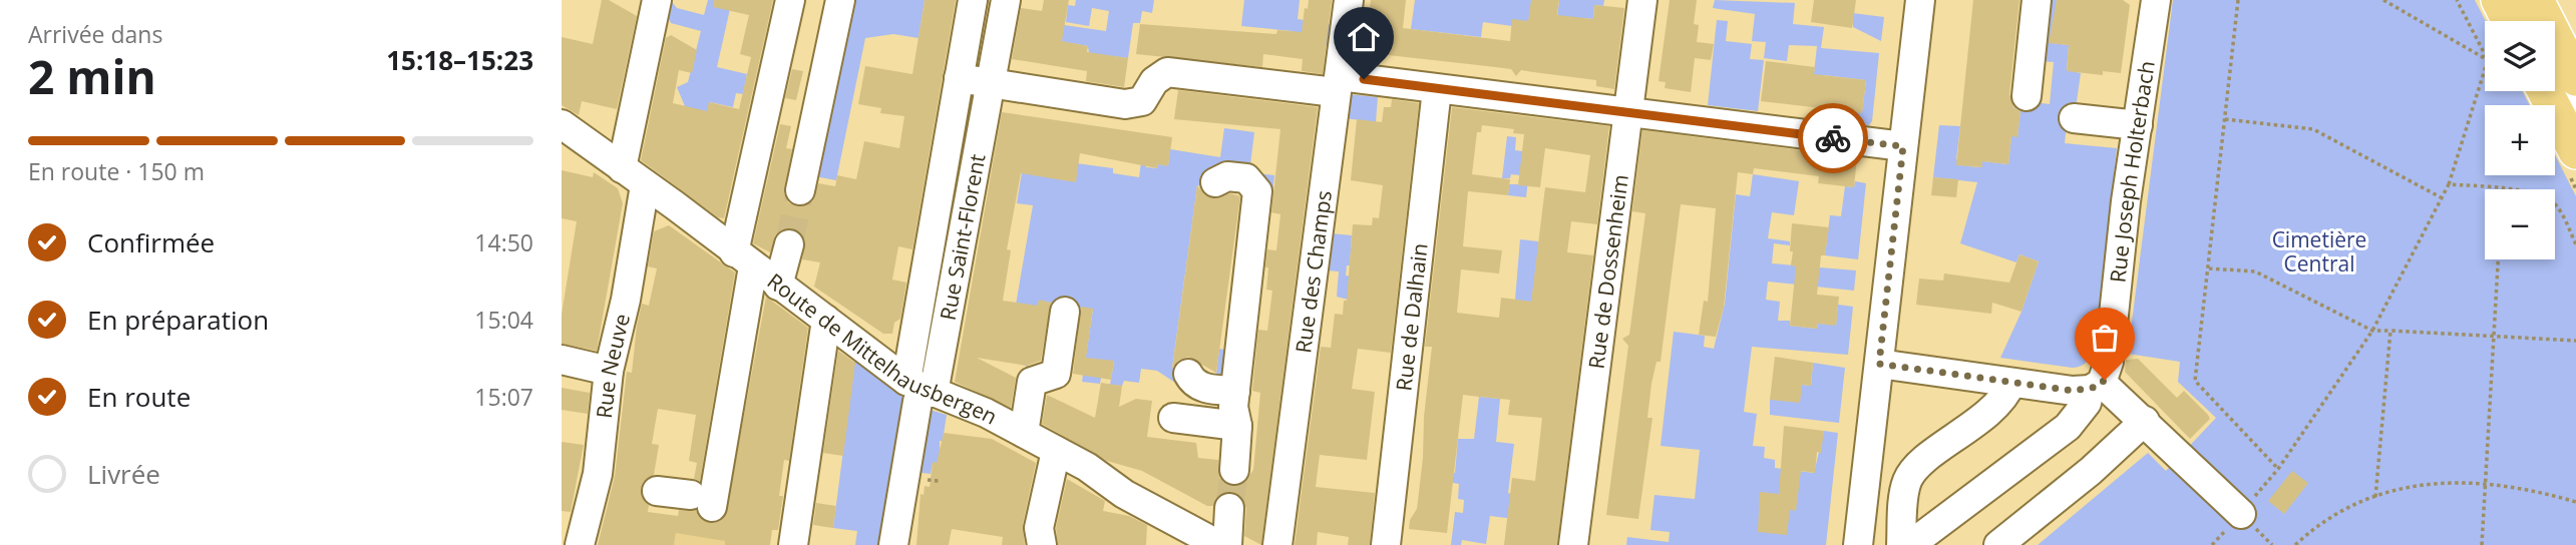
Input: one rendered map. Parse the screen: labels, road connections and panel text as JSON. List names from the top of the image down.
{
  "streets": {
    "street": [
      "Rue Joseph Holterbach",
      "Rue Saint-Florent",
      "Rue des Champs",
      "Rue de Dossenheim",
      "Rue de Dalhain",
      "Route de Mittelhausbergen",
      "Rue Neuve"
    ]
  },
  "crossings": [
    ["Rue Saint-Florent", "Route de Mittelhausbergen"],
    ["Route de Mittelhausbergen", "Rue Neuve"]
  ],
  "parks": ["Cimetière Central"],
  "page": {
    "heading": ["2 min", "Arrivée dans", "15:18–15:23"],
    "map_buttons": ["+", "−"],
    "bar": "En route · 150 m",
    "list": [
      ["Confirmée", "14:50"],
      ["En préparation", "15:04"],
      ["En route", "15:07"],
      "Livrée"
    ]
  }
}
